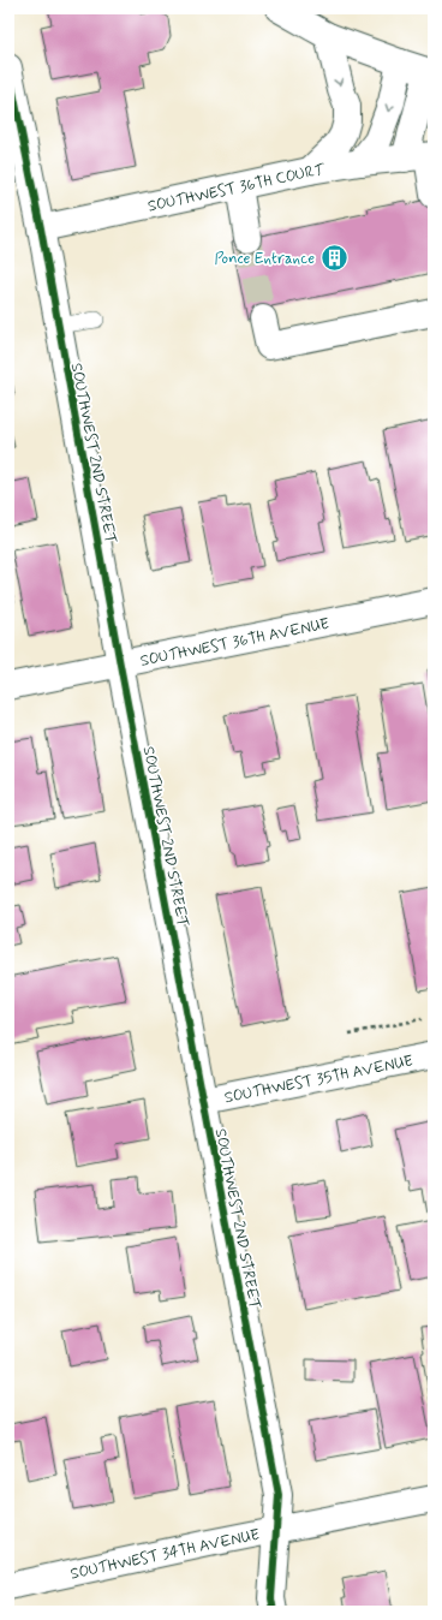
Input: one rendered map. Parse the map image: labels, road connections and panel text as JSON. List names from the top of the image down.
{
  "streets": {
    "street": [
      "SOUTHWEST 36TH COURT",
      "SOUTHWEST 2ND STREET",
      "SOUTHWEST 36TH AVENUE",
      "SOUTHWEST 35TH AVENUE",
      "SOUTHWEST 34TH AVENUE"
    ]
  },
  "crossings": [
    ["SOUTHWEST 36TH COURT", "SOUTHWEST 2ND STREET"],
    ["SOUTHWEST 2ND STREET", "SOUTHWEST 36TH AVENUE"],
    ["SOUTHWEST 2ND STREET", "SOUTHWEST 35TH AVENUE"],
    ["SOUTHWEST 2ND STREET", "SOUTHWEST 34TH AVENUE"]
  ],
  "places": {
    "building": ["Ponce Entrance"]
  }
}
